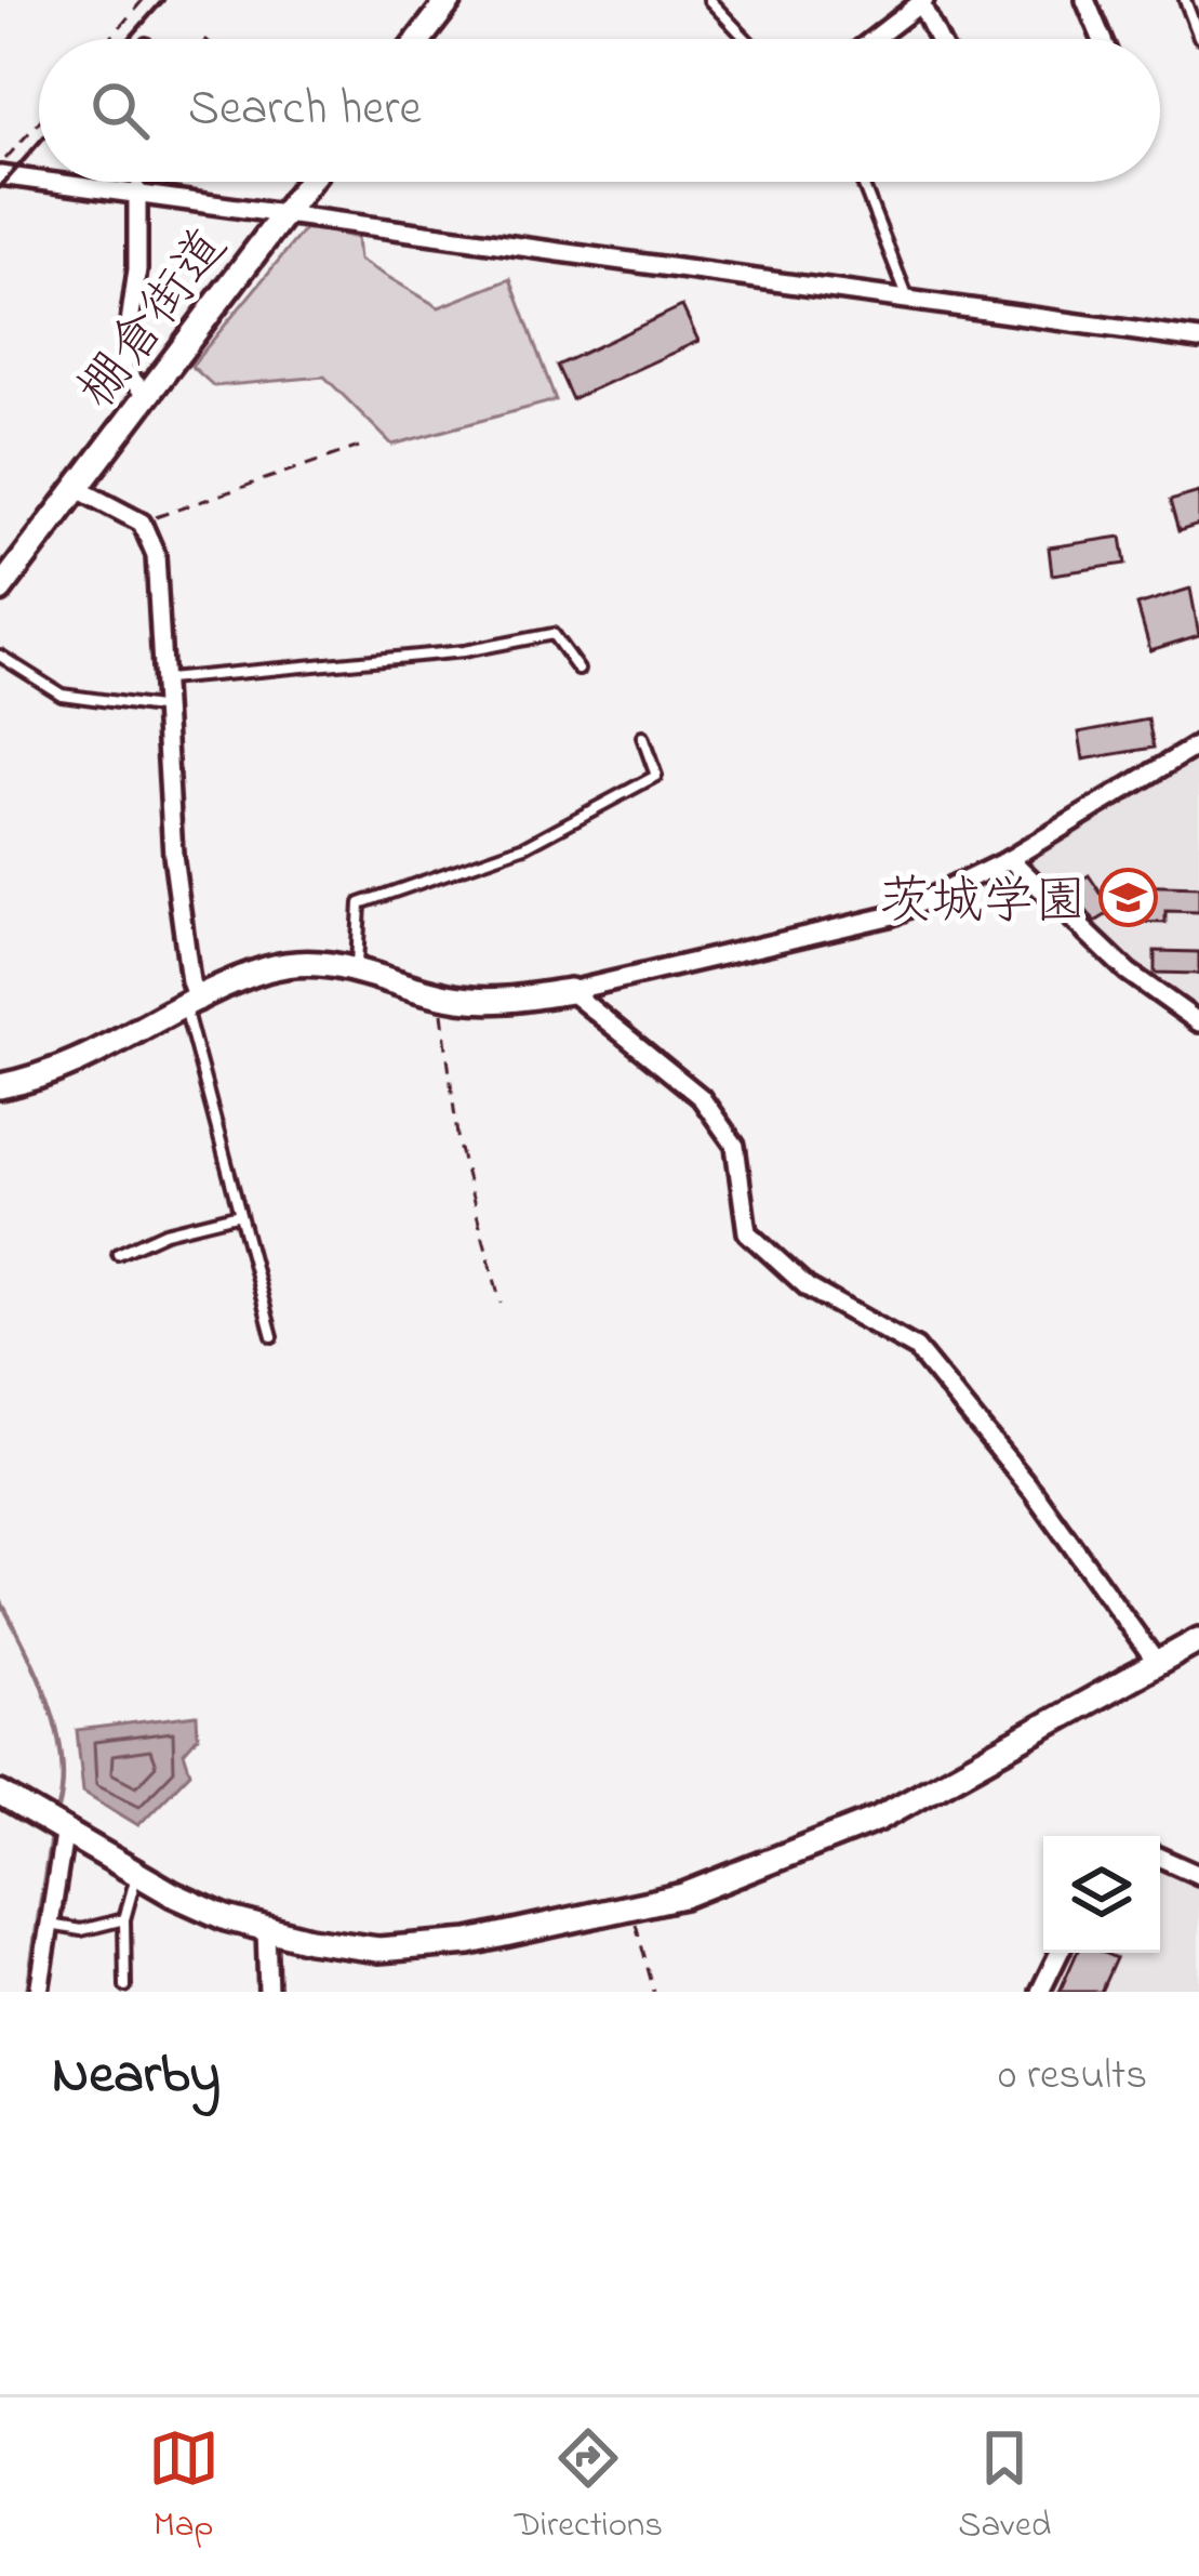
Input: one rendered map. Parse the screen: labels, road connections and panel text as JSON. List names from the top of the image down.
{
  "streets": {
    "street": ["棚倉街道"]
  },
  "places": {
    "school or university": ["茨城学園"]
  },
  "page": {
    "search": "Search here",
    "heading": ["Nearby", "0 results"],
    "nav": ["Map", "Directions", "Saved"]
  }
}
